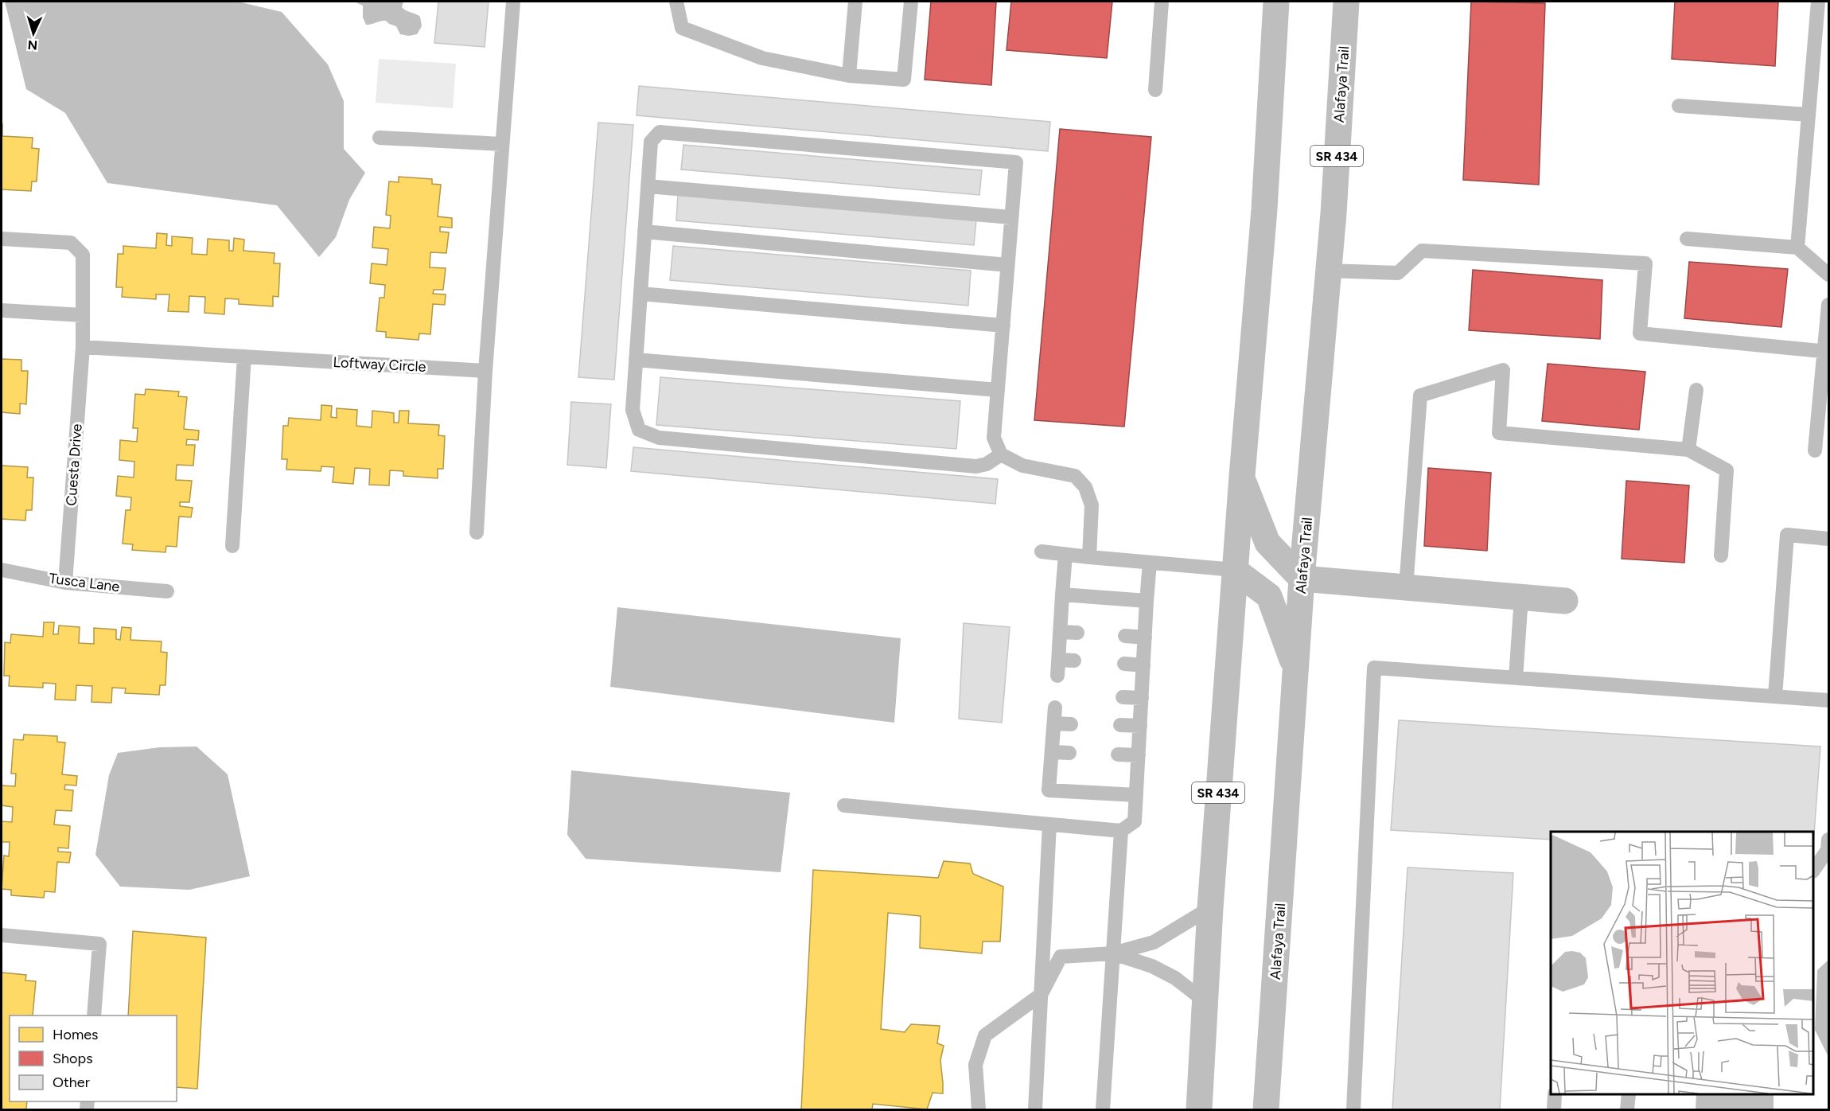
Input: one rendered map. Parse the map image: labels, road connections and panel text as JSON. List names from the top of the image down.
{
  "streets": {
    "main road": ["Alafaya Trail", "SR 434"],
    "lane": ["Loftway Circle", "Cuesta Drive", "Tusca Lane"]
  },
  "crossings": [
    ["Loftway Circle", "Cuesta Drive"],
    ["Cuesta Drive", "Tusca Lane"]
  ],
  "legend": ["Homes", "Shops", "Other"],
  "north": "bottom"
}
